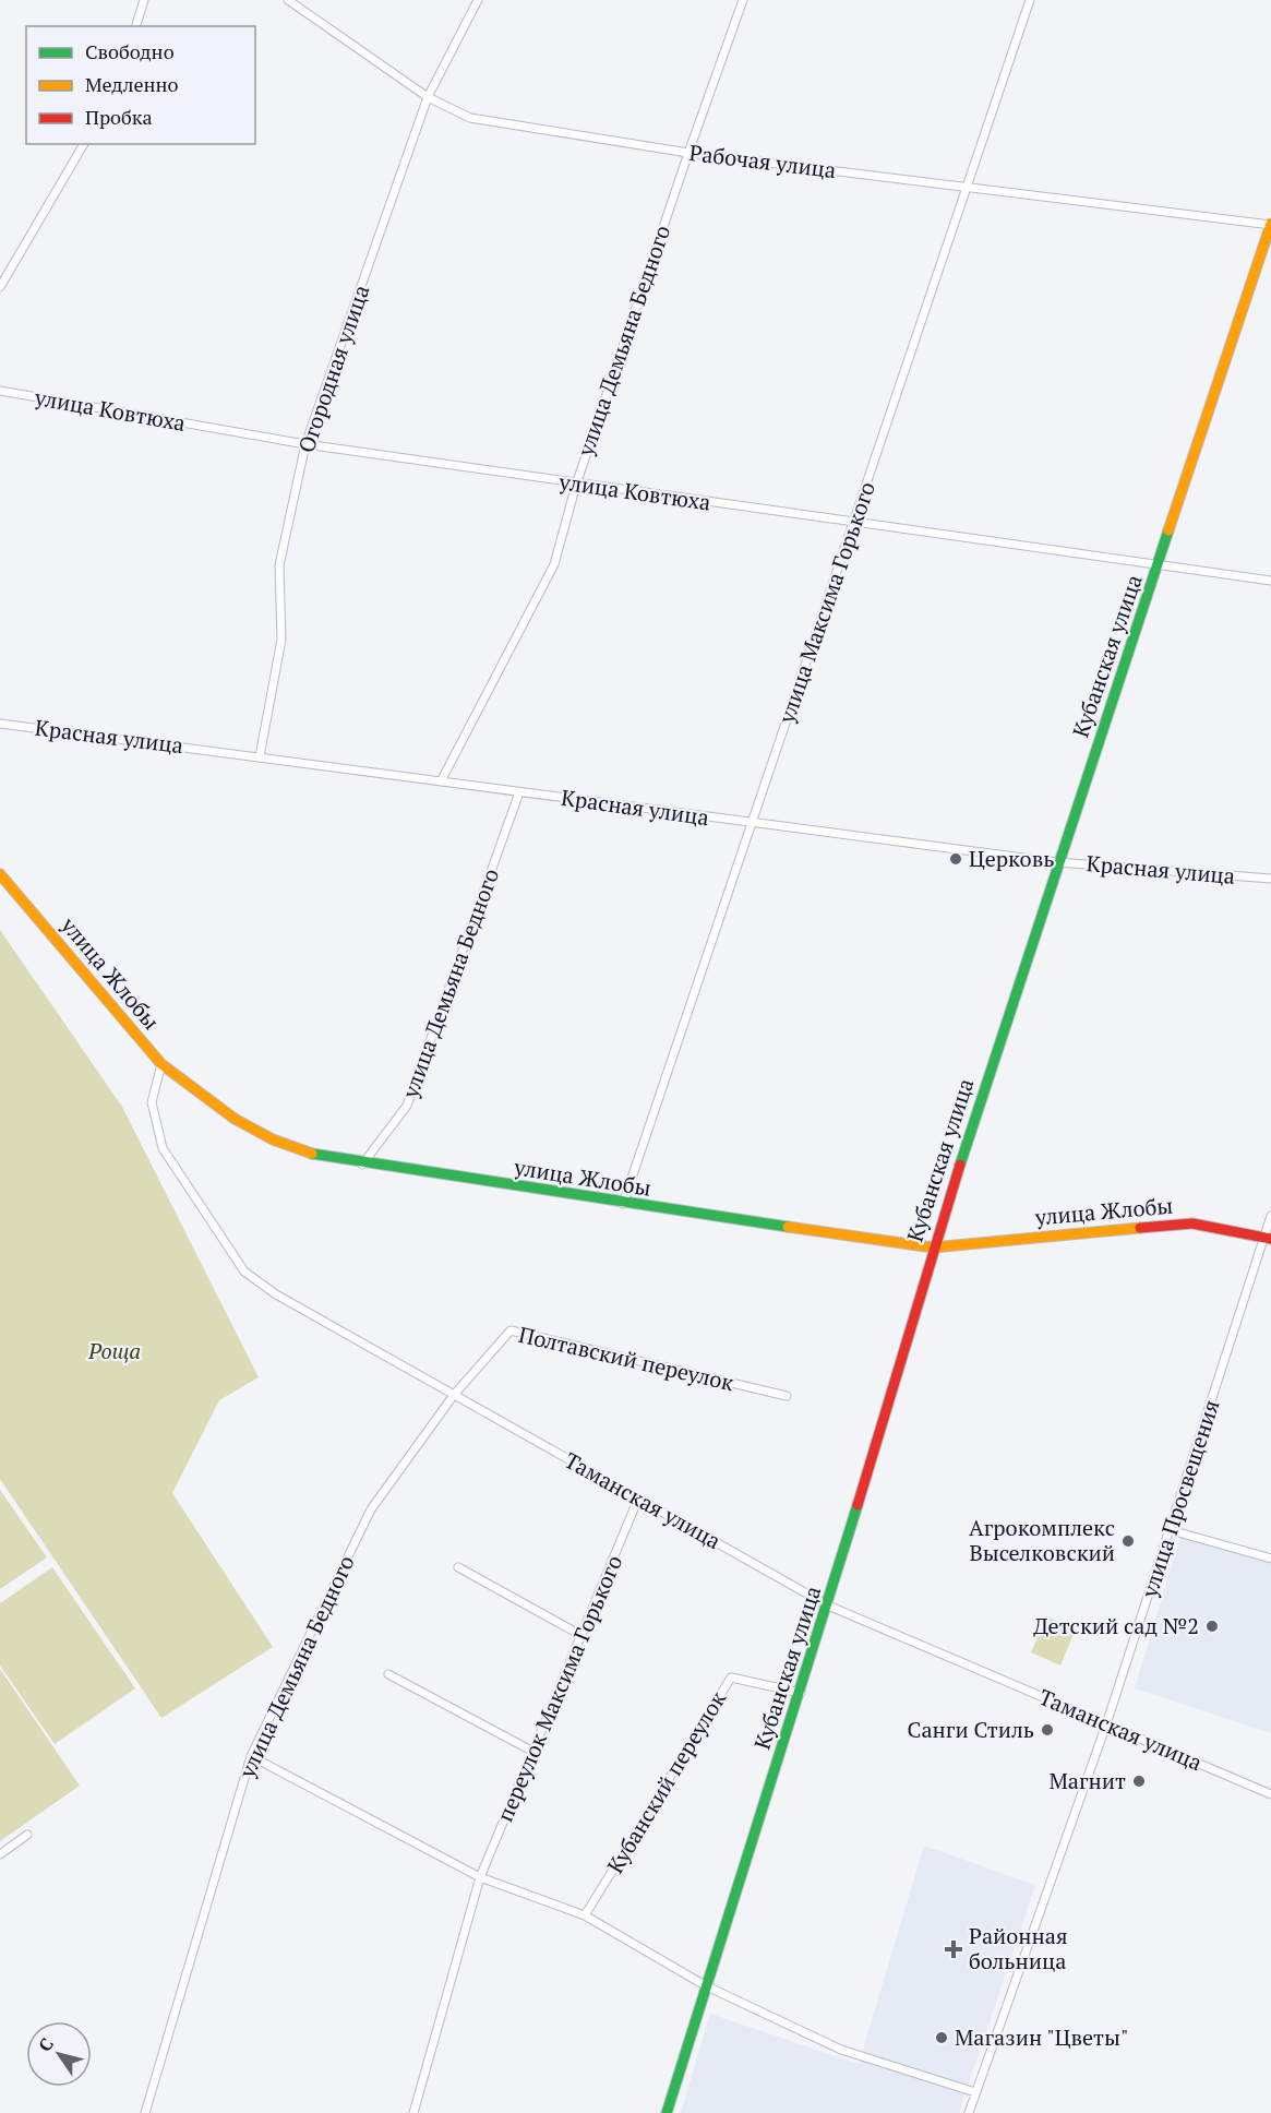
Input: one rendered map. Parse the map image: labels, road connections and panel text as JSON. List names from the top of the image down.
{
  "streets": {
    "street": [
      "Рабочая улица",
      "улица Демьяна Бедного",
      "Огородная улица",
      "улица Ковтюха",
      "улица Максима Горького",
      "Кубанская улица",
      "Красная улица",
      "улица Жлобы",
      "Полтавский переулок",
      "улица Просвещения",
      "Таманская улица",
      "переулок Максима Горького",
      "Кубанский переулок"
    ]
  },
  "crossings": [
    ["Рабочая улица", "улица Демьяна Бедного"],
    ["Рабочая улица", "Огородная улица"],
    ["Рабочая улица", "улица Максима Горького"],
    ["Рабочая улица", "Кубанская улица"],
    ["улица Демьяна Бедного", "улица Ковтюха"],
    ["улица Демьяна Бедного", "Красная улица"],
    ["улица Демьяна Бедного", "улица Жлобы"],
    ["улица Демьяна Бедного", "Полтавский переулок"],
    ["улица Демьяна Бедного", "Таманская улица"],
    ["Огородная улица", "улица Ковтюха"],
    ["Огородная улица", "Красная улица"],
    ["улица Ковтюха", "улица Максима Горького"],
    ["улица Ковтюха", "Кубанская улица"],
    ["улица Максима Горького", "Красная улица"],
    ["улица Максима Горького", "улица Жлобы"],
    ["Кубанская улица", "Красная улица"],
    ["Кубанская улица", "улица Жлобы"],
    ["Кубанская улица", "Таманская улица"],
    ["Кубанская улица", "Кубанский переулок"],
    ["улица Жлобы", "улица Просвещения"],
    ["улица Жлобы", "Таманская улица"],
    ["Полтавский переулок", "Таманская улица"],
    ["улица Просвещения", "Таманская улица"],
    ["Таманская улица", "переулок Максима Горького"]
  ],
  "parks": ["Роща"],
  "places": {
    "other": [
      "Церковь",
      "Агрокомплекс Выселковский",
      "Детский сад №2",
      "Санги Стиль",
      "Магнит",
      "Магазин \"Цветы\""
    ],
    "health": ["Районная больница"]
  },
  "legend": ["Свободно", "Медленно", "Пробка"],
  "north": "top left"
}
